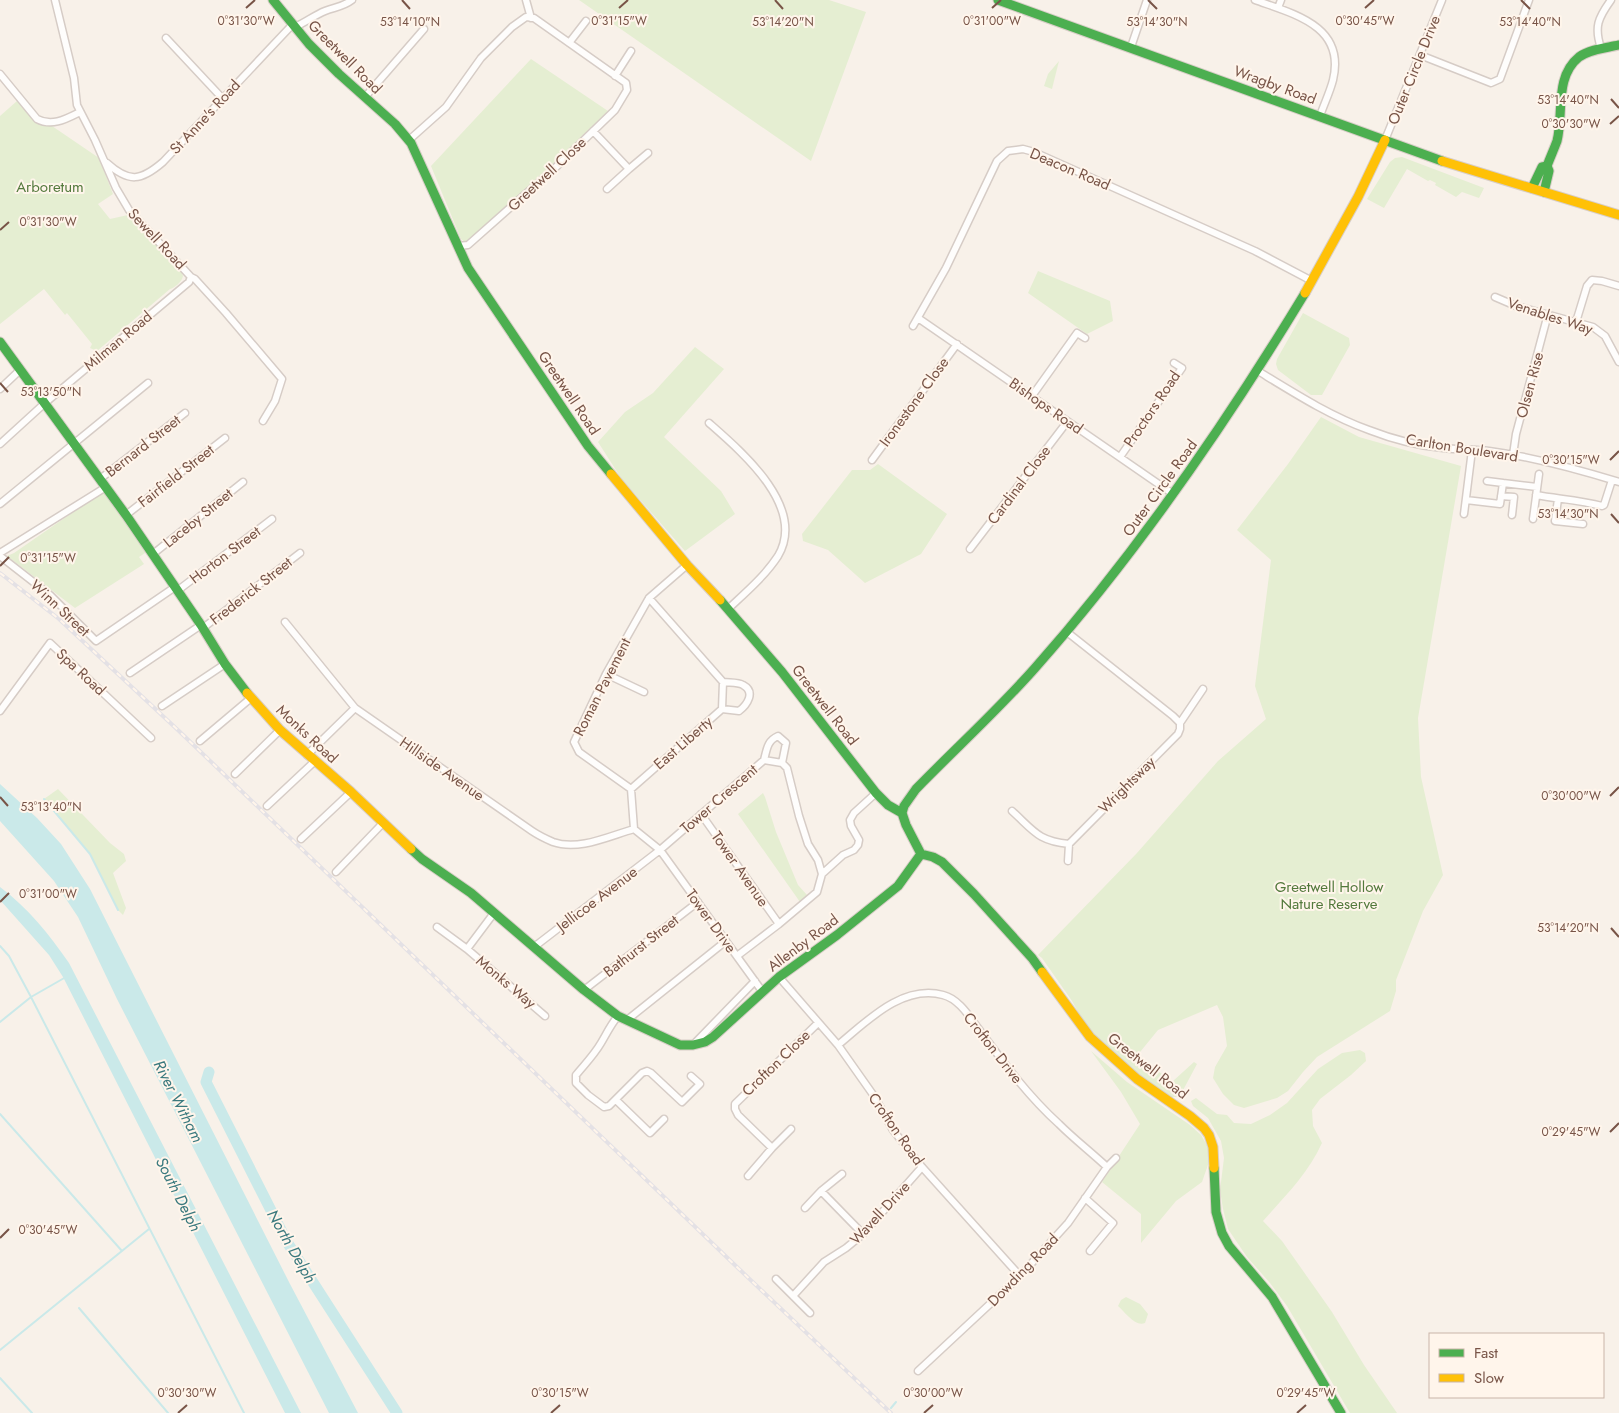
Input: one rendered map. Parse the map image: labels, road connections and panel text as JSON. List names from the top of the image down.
{
  "streets": {
    "main road": [
      "Greetwell Road",
      "Wragby Road",
      "Outer Circle Road",
      "Monks Road",
      "Allenby Road"
    ],
    "street": [
      "Outer Circle Drive",
      "St Anne's Road",
      "Deacon Road",
      "Greetwell Close",
      "Sewell Road",
      "Venables Way",
      "Milman Road",
      "Olsen Rise",
      "Ironestone Close",
      "Bishops Road",
      "Proctors Road",
      "Bernard Street",
      "Carlton Boulevard",
      "Fairfield Street",
      "Cardinal Close",
      "Laceby Street",
      "Horton Street",
      "Frederick Street",
      "Winn Street",
      "Spa Road",
      "Roman Pavement",
      "East Liberty",
      "Hillside Avenue",
      "Wrightsway",
      "Tower Crescent",
      "Tower Avenue",
      "Jellicoe Avenue",
      "Tower Drive",
      "Bathurst Street",
      "Monks Way",
      "Crofton Drive",
      "Crofton Close",
      "Crofton Road",
      "Wavell Drive",
      "Dowding Road"
    ]
  },
  "crossings": [
    ["Greetwell Road", "St Anne's Road"],
    ["Greetwell Road", "Greetwell Close"],
    ["Greetwell Road", "Outer Circle Road"],
    ["Greetwell Road", "Roman Pavement"],
    ["Greetwell Road", "Allenby Road"],
    ["Outer Circle Drive", "Wragby Road"],
    ["Outer Circle Drive", "Outer Circle Road"],
    ["Wragby Road", "Outer Circle Road"],
    ["St Anne's Road", "Sewell Road"],
    ["Deacon Road", "Bishops Road"],
    ["Deacon Road", "Outer Circle Road"],
    ["Sewell Road", "Milman Road"],
    ["Venables Way", "Olsen Rise"],
    ["Milman Road", "Monks Road"],
    ["Olsen Rise", "Carlton Boulevard"],
    ["Ironestone Close", "Bishops Road"],
    ["Bishops Road", "Proctors Road"],
    ["Bishops Road", "Cardinal Close"],
    ["Bishops Road", "Outer Circle Road"],
    ["Bernard Street", "Winn Street"],
    ["Bernard Street", "Monks Road"],
    ["Carlton Boulevard", "Outer Circle Road"],
    ["Fairfield Street", "Monks Road"],
    ["Laceby Street", "Monks Road"],
    ["Horton Street", "Winn Street"],
    ["Horton Street", "Monks Road"],
    ["Frederick Street", "Monks Road"],
    ["Roman Pavement", "East Liberty"],
    ["Monks Road", "Jellicoe Avenue"],
    ["Monks Road", "Allenby Road"],
    ["Monks Road", "Bathurst Street"],
    ["Monks Road", "Monks Way"],
    ["Tower Crescent", "Tower Avenue"],
    ["Tower Crescent", "Jellicoe Avenue"],
    ["Tower Crescent", "Tower Drive"],
    ["Jellicoe Avenue", "Tower Drive"],
    ["Tower Drive", "Allenby Road"],
    ["Tower Drive", "Bathurst Street"],
    ["Allenby Road", "Crofton Road"],
    ["Crofton Drive", "Crofton Road"],
    ["Crofton Drive", "Dowding Road"],
    ["Crofton Close", "Crofton Road"],
    ["Crofton Road", "Wavell Drive"],
    ["Crofton Road", "Dowding Road"]
  ],
  "water": ["River Witham", "South Delph", "North Delph"],
  "parks": ["Arboretum", "Greetwell Hollow Nature Reserve"],
  "legend": ["Fast", "Slow"],
  "coordinates": [
    "0°31'30\"W",
    "0°30'45\"W",
    "0°31'15\"W",
    "0°31'00\"W",
    "53°14'20\"N",
    "53°14'30\"N",
    "53°14'40\"N",
    "53°14'10\"N",
    "0°30'30\"W",
    "53°13'50\"N",
    "0°30'15\"W",
    "0°30'00\"W",
    "53°13'40\"N",
    "0°29'45\"W"
  ]
}
